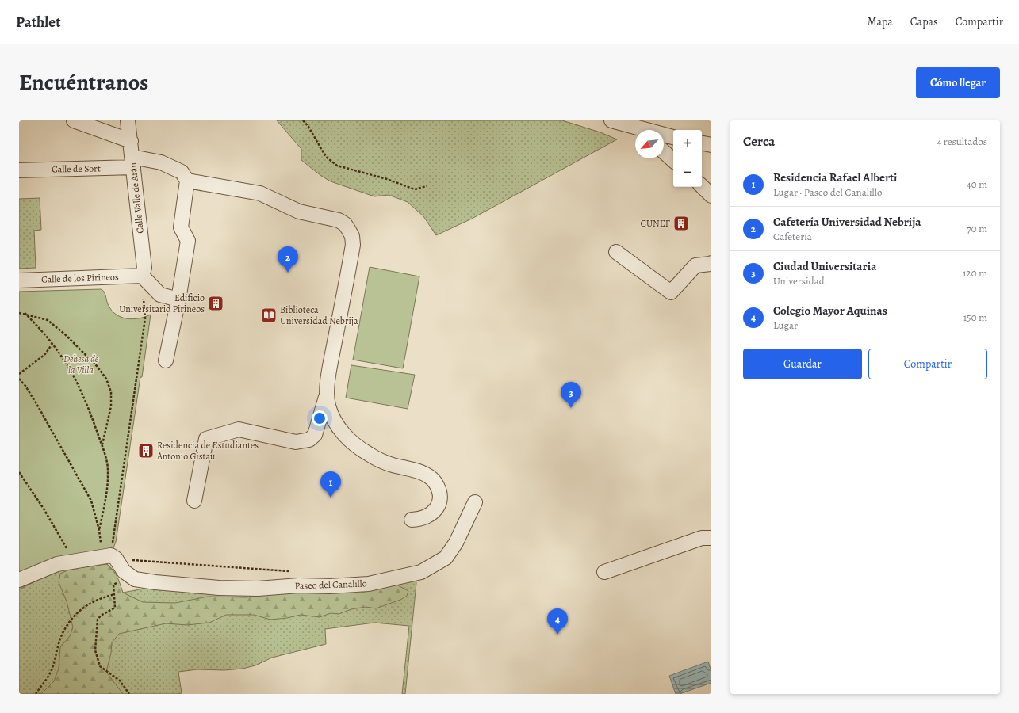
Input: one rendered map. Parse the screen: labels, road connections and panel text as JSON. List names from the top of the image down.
{
  "streets": {
    "street": [
      "Calle de Sort",
      "Calle Valle de Arán",
      "Calle de los Pirineos",
      "Paseo del Canalillo"
    ]
  },
  "crossings": [
    ["Calle de Sort", "Calle Valle de Arán"],
    ["Calle Valle de Arán", "Calle de los Pirineos"]
  ],
  "parks": ["Dehesa de la Villa"],
  "places": {
    "building": ["CUNEF", "Edificio Universitario Pirineos", "Residencia de Estudiantes Antonio Gistau"],
    "library": ["Biblioteca Universidad Nebrija"]
  },
  "north": "bottom left",
  "page": {
    "header": "Pathlet",
    "nav": ["Mapa", "Capas", "Compartir"],
    "title": "Encuéntranos",
    "buttons": [
      "Cómo llegar",
      ["Guardar", "Compartir"]
    ],
    "heading": ["Cerca", "4 resultados"],
    "map_buttons": ["+", "−"],
    "list": [
      {
        "mark": "1",
        "name": "Residencia Rafael Alberti",
        "note": "Lugar · Paseo del Canalillo",
        "value": "40 m"
      },
      {
        "mark": "2",
        "name": "Cafetería Universidad Nebrija",
        "note": "Cafetería",
        "value": "70 m"
      },
      {
        "mark": "3",
        "name": "Ciudad Universitaria",
        "note": "Universidad",
        "value": "120 m"
      },
      {
        "mark": "4",
        "name": "Colegio Mayor Aquinas",
        "note": "Lugar",
        "value": "150 m"
      }
    ],
    "pins": [
      "2",
      "3",
      "1",
      "4"
    ]
  }
}
